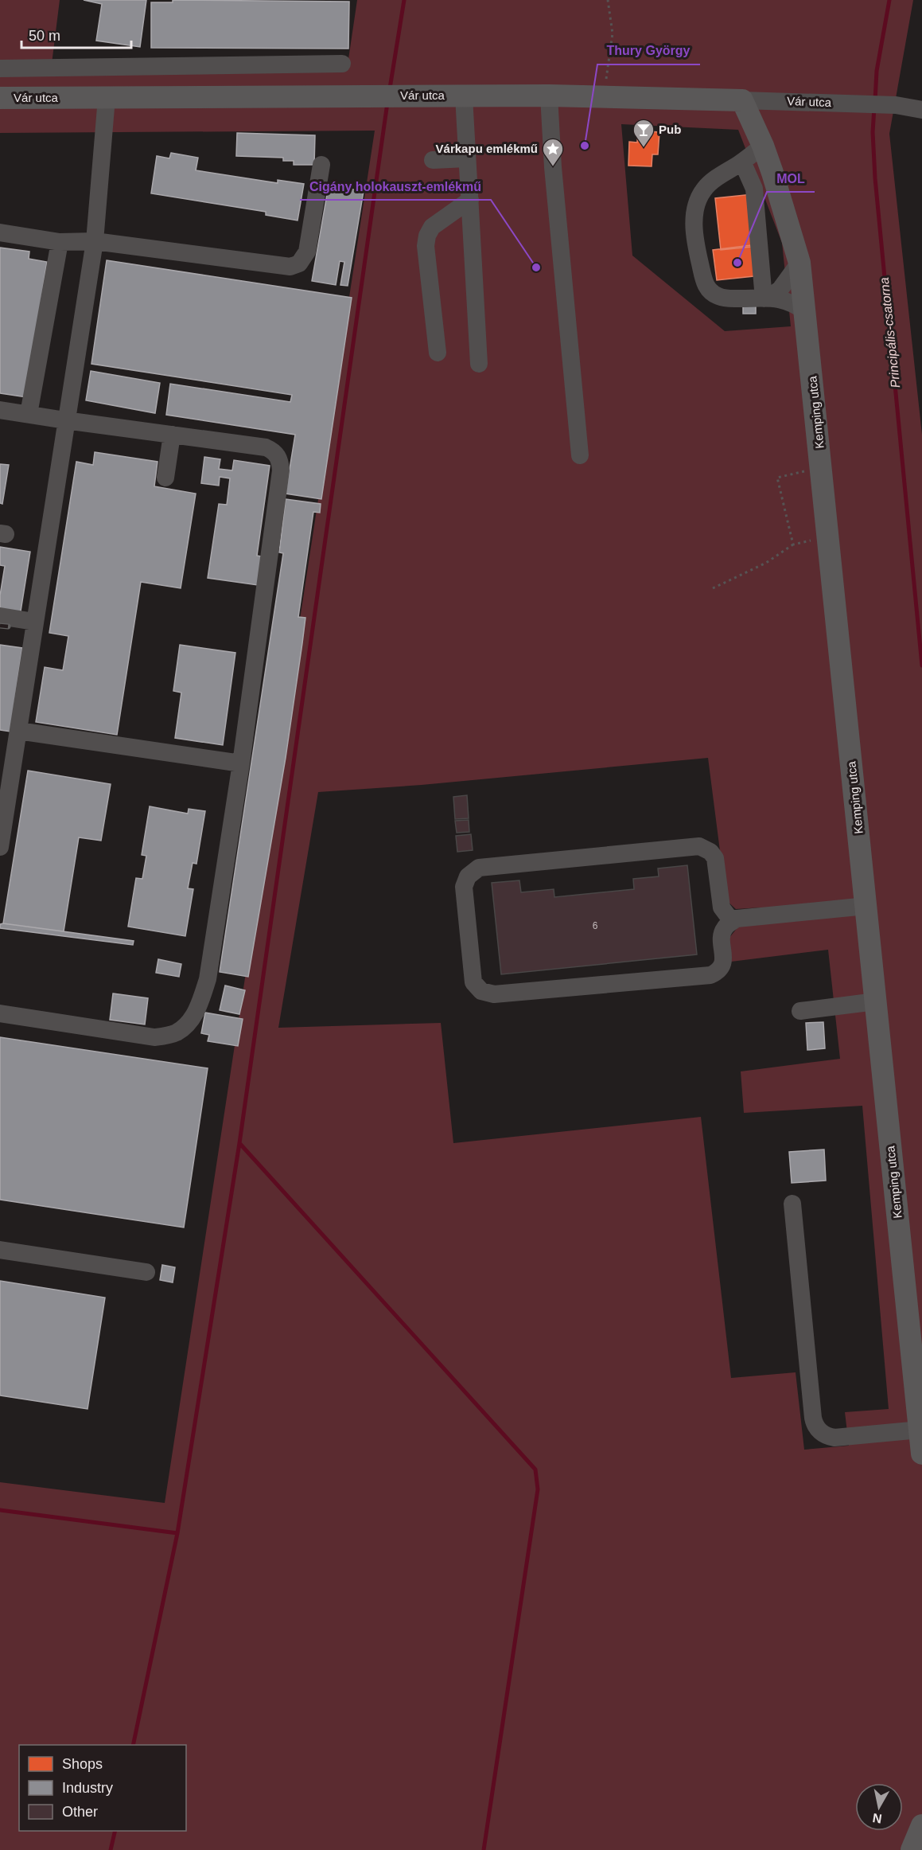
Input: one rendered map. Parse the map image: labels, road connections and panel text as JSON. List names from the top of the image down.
{
  "streets": {
    "main road": ["Vár utca", "Kemping utca"]
  },
  "crossings": [
    ["Vár utca", "Kemping utca"]
  ],
  "water": ["Principális-csatorna"],
  "places": {
    "other": ["Thury György", "MOL", "Cigány holokauszt-emlékmű"],
    "bar": ["Pub"],
    "place": ["Várkapu emlékmű"]
  },
  "house_numbers": ["6"],
  "legend": ["Shops", "Industry", "Other"],
  "scale_bar": "50 m",
  "north": "bottom"
}
